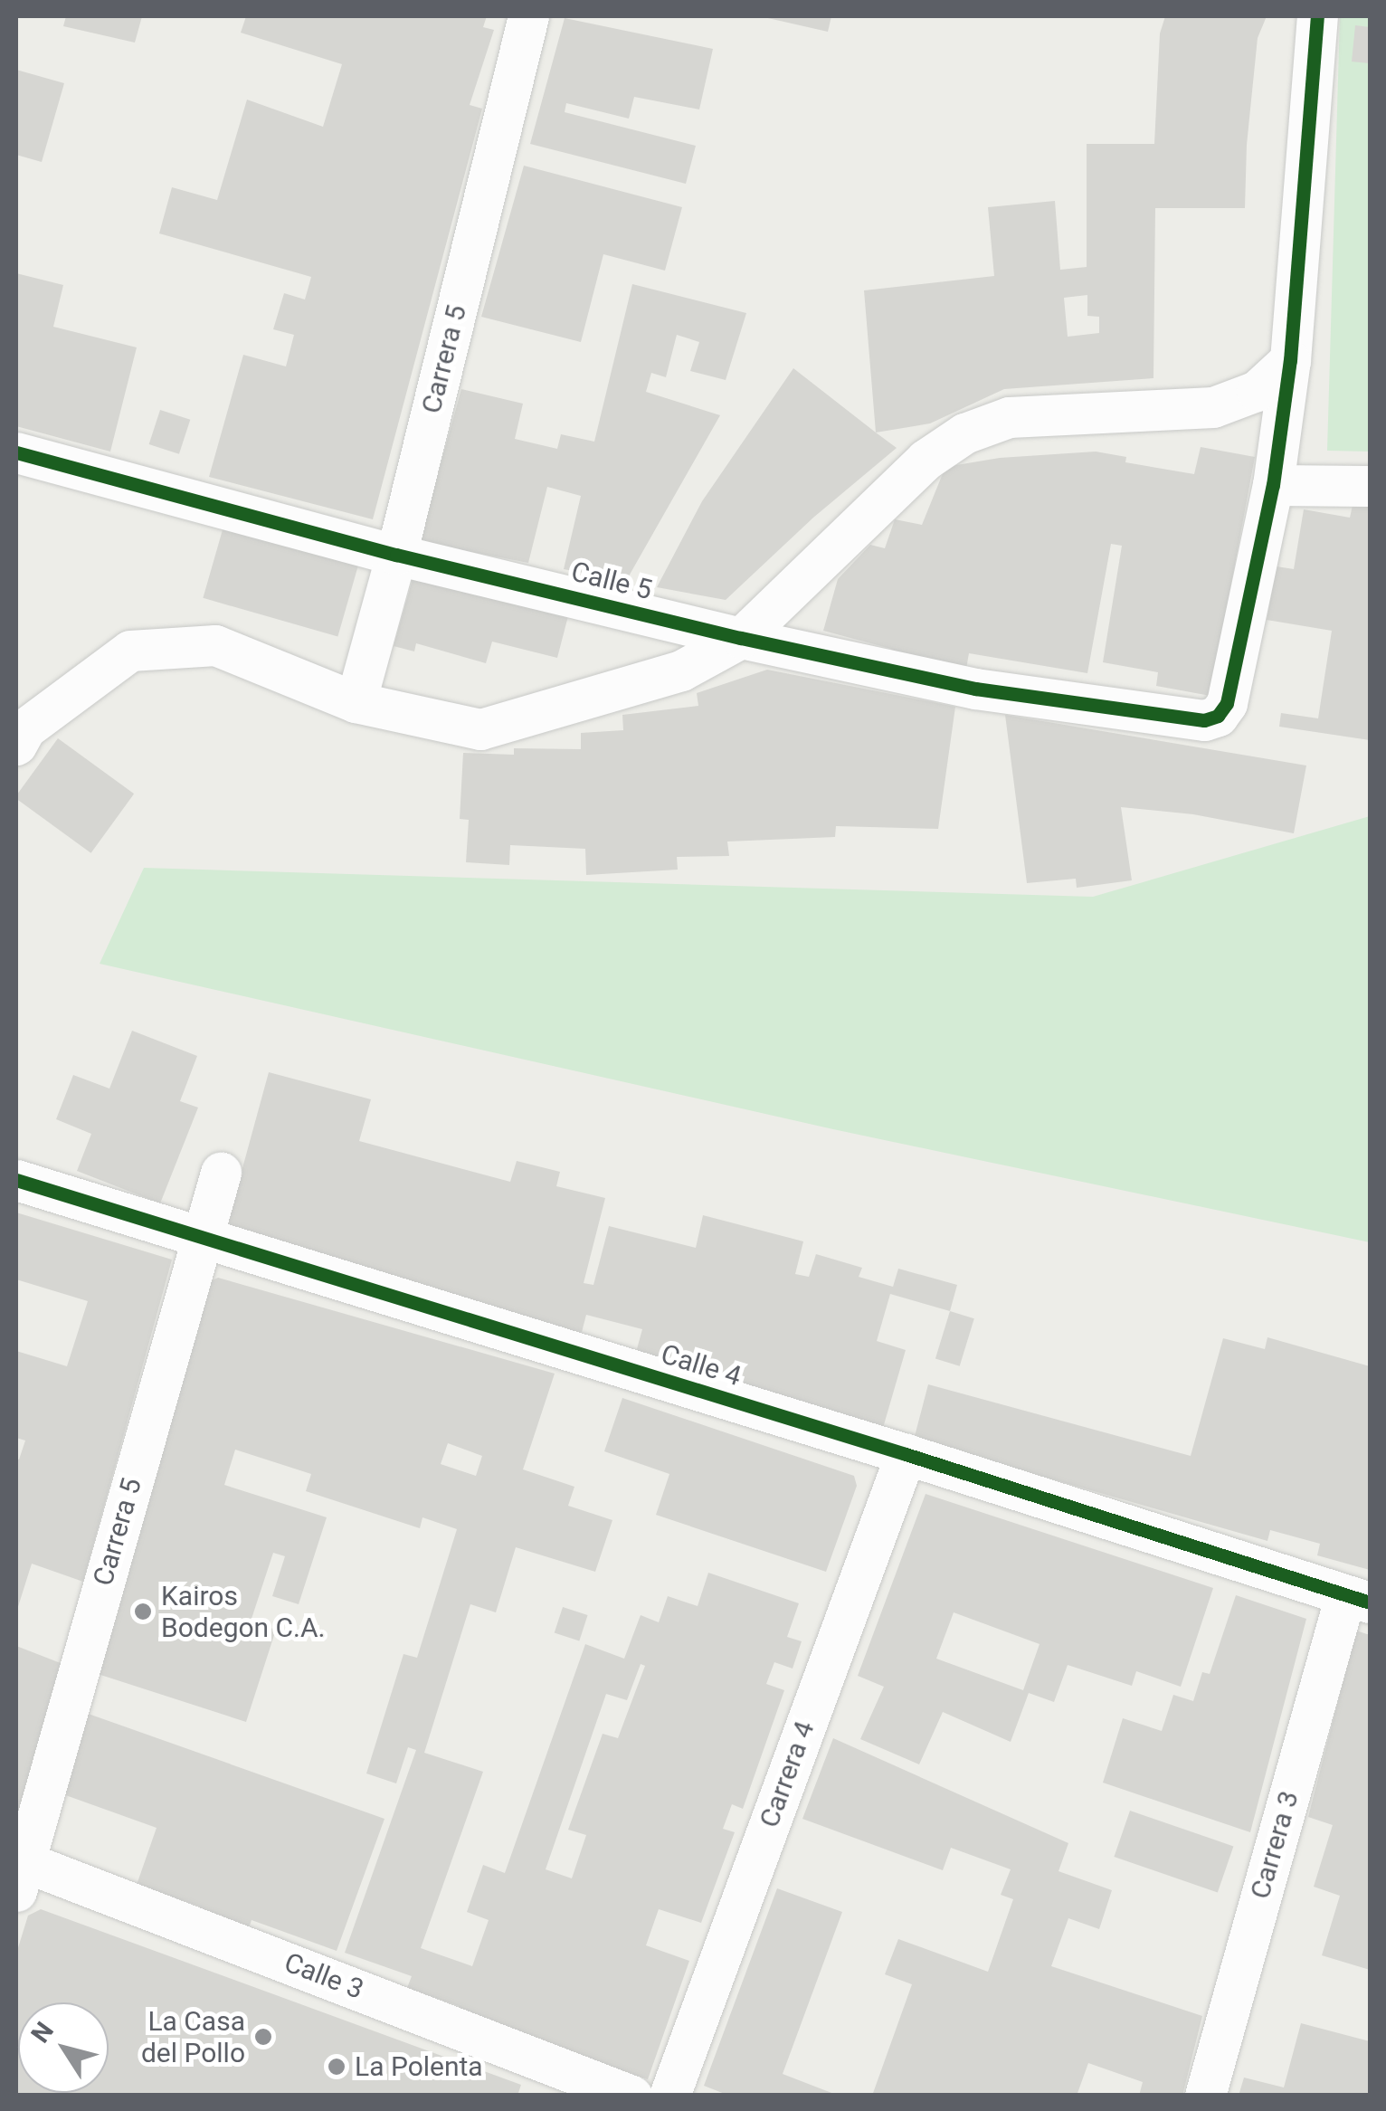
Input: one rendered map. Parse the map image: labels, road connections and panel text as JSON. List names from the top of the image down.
{
  "streets": {
    "street": [
      "Carrera 5",
      "Calle 5",
      "Calle 4",
      "Carrera 4",
      "Carrera 3",
      "Calle 3"
    ]
  },
  "crossings": [
    ["Carrera 5", "Calle 5"],
    ["Carrera 5", "Calle 4"],
    ["Carrera 5", "Calle 3"],
    ["Calle 4", "Carrera 4"],
    ["Calle 4", "Carrera 3"]
  ],
  "places": ["Kairos Bodegon C.A.", "La Casa del Pollo", "La Polenta"],
  "north": "top left"
}
